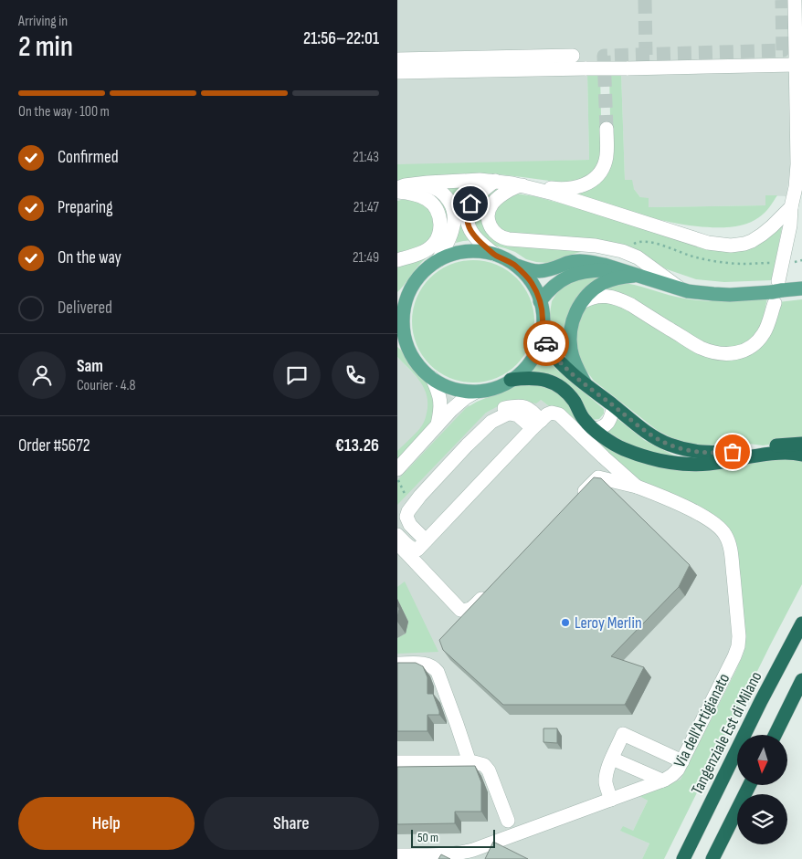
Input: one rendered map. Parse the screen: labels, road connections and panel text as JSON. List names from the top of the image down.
{
  "streets": {
    "highway": ["Tangenziale Est di Milano"],
    "street": ["Via dell'Artigianato"]
  },
  "places": ["Leroy Merlin"],
  "scale_bar": "50 m",
  "north": "bottom",
  "page": {
    "heading": ["2 min", "Arriving in", "21:56–22:01"],
    "panel": [
      "Sam",
      "Courier · 4.8",
      "Order #5672",
      "€13.26"
    ],
    "bar": "On the way · 100 m",
    "list": [
      ["Confirmed", "21:43"],
      ["Preparing", "21:47"],
      ["On the way", "21:49"],
      "Delivered"
    ],
    "buttons": ["Help", "Share"],
    "scale": "50 m"
  }
}
